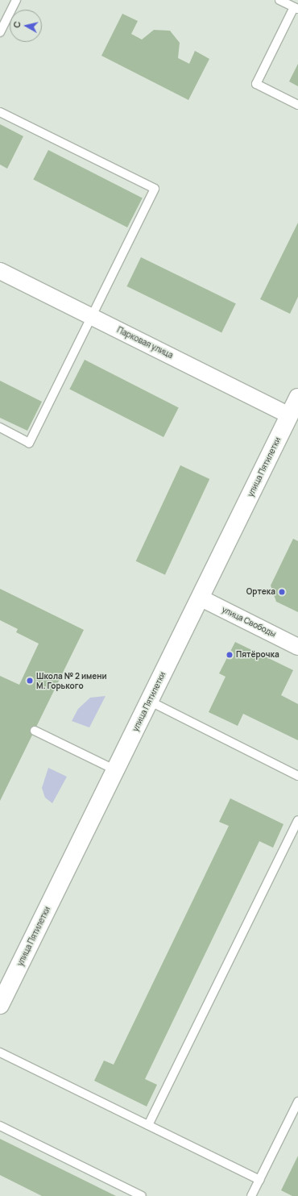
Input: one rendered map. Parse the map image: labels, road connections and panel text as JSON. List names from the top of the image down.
{
  "streets": {
    "main road": ["улица Пятилетки"],
    "street": ["Парковая улица", "улица Свободы"]
  },
  "crossings": [
    ["Парковая улица", "улица Пятилетки"],
    ["улица Пятилетки", "улица Свободы"]
  ],
  "places": ["Ортека", "Пятёрочка", "Школа № 2 имени М. Горького"],
  "north": "left"
}
